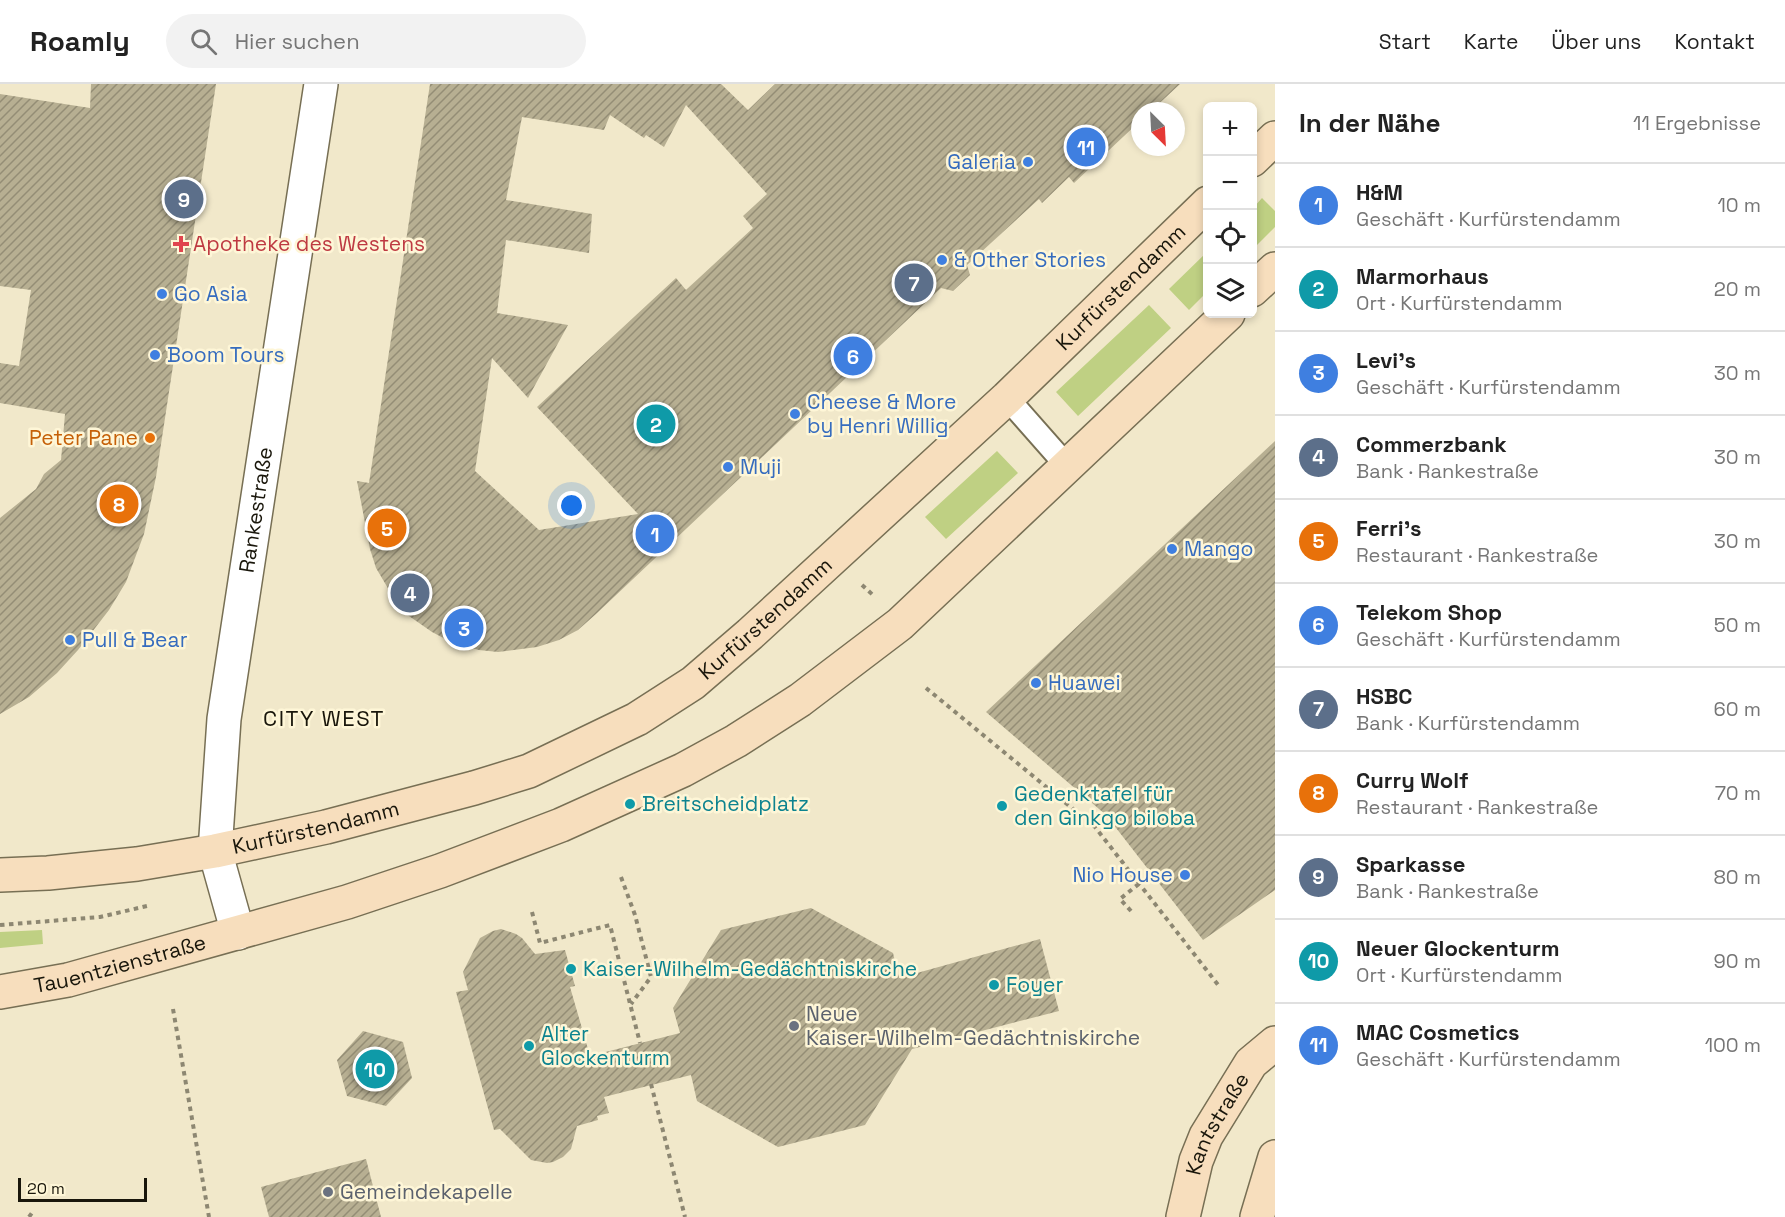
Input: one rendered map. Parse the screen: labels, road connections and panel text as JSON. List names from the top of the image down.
{
  "streets": {
    "main road": ["Kurfürstendamm", "Tauentzienstraße", "Kantstraße"],
    "street": ["Rankestraße"]
  },
  "crossings": [
    ["Kurfürstendamm", "Rankestraße"],
    ["Rankestraße", "Tauentzienstraße"]
  ],
  "districts": ["CITY WEST"],
  "places": {
    "other": [
      "Galeria",
      "& Other Stories",
      "Go Asia",
      "Boom Tours",
      "Cheese & More by Henri Willig",
      "Peter Pane",
      "Muji",
      "Mango",
      "Pull & Bear",
      "Huawei",
      "Breitscheidplatz",
      "Gedenktafel für den Ginkgo biloba",
      "Nio House",
      "Kaiser-Wilhelm-Gedächtniskirche",
      "Foyer",
      "Neue Kaiser-Wilhelm-Gedächtniskirche",
      "Alter Glockenturm",
      "Gemeindekapelle"
    ],
    "health": ["Apotheke des Westens"]
  },
  "scale_bar": "20 m",
  "north": "bottom right",
  "page": {
    "header": "Roamly",
    "search": "Hier suchen",
    "nav": [
      "Start",
      "Karte",
      "Über uns",
      "Kontakt"
    ],
    "heading": ["In der Nähe", "11 Ergebnisse"],
    "map_buttons": ["+", "−"],
    "pins": [
      "11",
      "9",
      "7",
      "6",
      "2",
      "8",
      "5",
      "1",
      "4",
      "3",
      "10"
    ],
    "list": [
      {
        "mark": "1",
        "name": "H&M",
        "note": "Geschäft · Kurfürstendamm",
        "value": "10 m"
      },
      {
        "mark": "2",
        "name": "Marmorhaus",
        "note": "Ort · Kurfürstendamm",
        "value": "20 m"
      },
      {
        "mark": "3",
        "name": "Levi's",
        "note": "Geschäft · Kurfürstendamm",
        "value": "30 m"
      },
      {
        "mark": "4",
        "name": "Commerzbank",
        "note": "Bank · Rankestraße",
        "value": "30 m"
      },
      {
        "mark": "5",
        "name": "Ferri's",
        "note": "Restaurant · Rankestraße",
        "value": "30 m"
      },
      {
        "mark": "6",
        "name": "Telekom Shop",
        "note": "Geschäft · Kurfürstendamm",
        "value": "50 m"
      },
      {
        "mark": "7",
        "name": "HSBC",
        "note": "Bank · Kurfürstendamm",
        "value": "60 m"
      },
      {
        "mark": "8",
        "name": "Curry Wolf",
        "note": "Restaurant · Rankestraße",
        "value": "70 m"
      },
      {
        "mark": "9",
        "name": "Sparkasse",
        "note": "Bank · Rankestraße",
        "value": "80 m"
      },
      {
        "mark": "10",
        "name": "Neuer Glockenturm",
        "note": "Ort · Kurfürstendamm",
        "value": "90 m"
      },
      {
        "mark": "11",
        "name": "MAC Cosmetics",
        "note": "Geschäft · Kurfürstendamm",
        "value": "100 m"
      }
    ],
    "scale": "20 m"
  }
}
